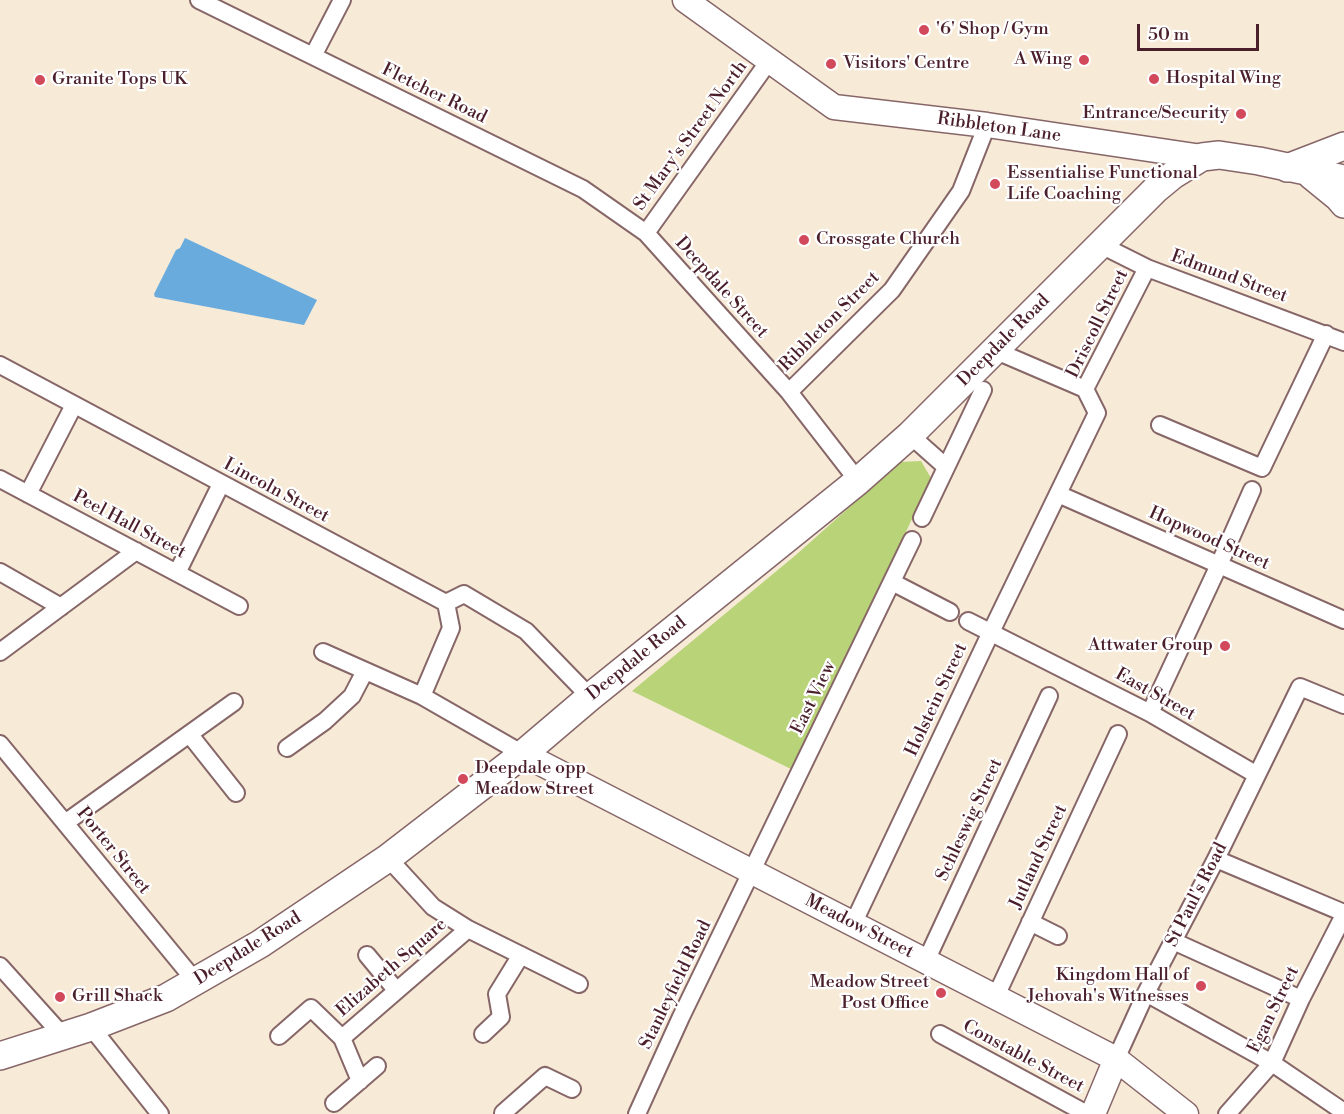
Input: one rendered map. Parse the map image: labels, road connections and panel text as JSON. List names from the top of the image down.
{
  "streets": {
    "main road": ["Ribbleton Lane", "Deepdale Road"],
    "street": [
      "Fletcher Road",
      "St Mary's Street North",
      "Edmund Street",
      "Deepdale Street",
      "Ribbleton Street",
      "Driscoll Street",
      "Lincoln Street",
      "Peel Hall Street",
      "Hopwood Street",
      "East Street",
      "East View",
      "Holstein Street",
      "Schleswig Street",
      "Porter Street",
      "Jutland Street",
      "St Paul's Road",
      "Meadow Street",
      "Elizabeth Square",
      "Stanleyfield Road",
      "Egan Street",
      "Constable Street"
    ]
  },
  "crossings": [
    ["Fletcher Road", "St Mary's Street North"],
    ["Fletcher Road", "Deepdale Street"],
    ["Ribbleton Lane", "St Mary's Street North"],
    ["Ribbleton Lane", "Ribbleton Street"],
    ["Ribbleton Lane", "Deepdale Road"],
    ["St Mary's Street North", "Deepdale Street"],
    ["Edmund Street", "Driscoll Street"],
    ["Edmund Street", "Deepdale Road"],
    ["Deepdale Street", "Ribbleton Street"],
    ["Deepdale Street", "Deepdale Road"],
    ["Driscoll Street", "Hopwood Street"],
    ["Driscoll Street", "Holstein Street"],
    ["Deepdale Road", "Porter Street"],
    ["Deepdale Road", "Meadow Street"],
    ["Hopwood Street", "Holstein Street"],
    ["East Street", "Holstein Street"],
    ["East Street", "St Paul's Road"],
    ["East View", "Meadow Street"],
    ["East View", "Stanleyfield Road"],
    ["Holstein Street", "Meadow Street"],
    ["Schleswig Street", "Meadow Street"],
    ["Jutland Street", "Meadow Street"],
    ["St Paul's Road", "Meadow Street"],
    ["Meadow Street", "Stanleyfield Road"]
  ],
  "places": [
    "'6' Shop / Gym",
    "A Wing",
    "Visitors' Centre",
    "Hospital Wing",
    "Granite Tops UK",
    "Entrance/Security",
    "Essentialise Functional Life Coaching",
    "Crossgate Church",
    "Attwater Group",
    "Deepdale opp Meadow Street",
    "Kingdom Hall of Jehovah's Witnesses",
    "Meadow Street Post Office",
    "Grill Shack"
  ],
  "scale_bar": "50 m"
}
